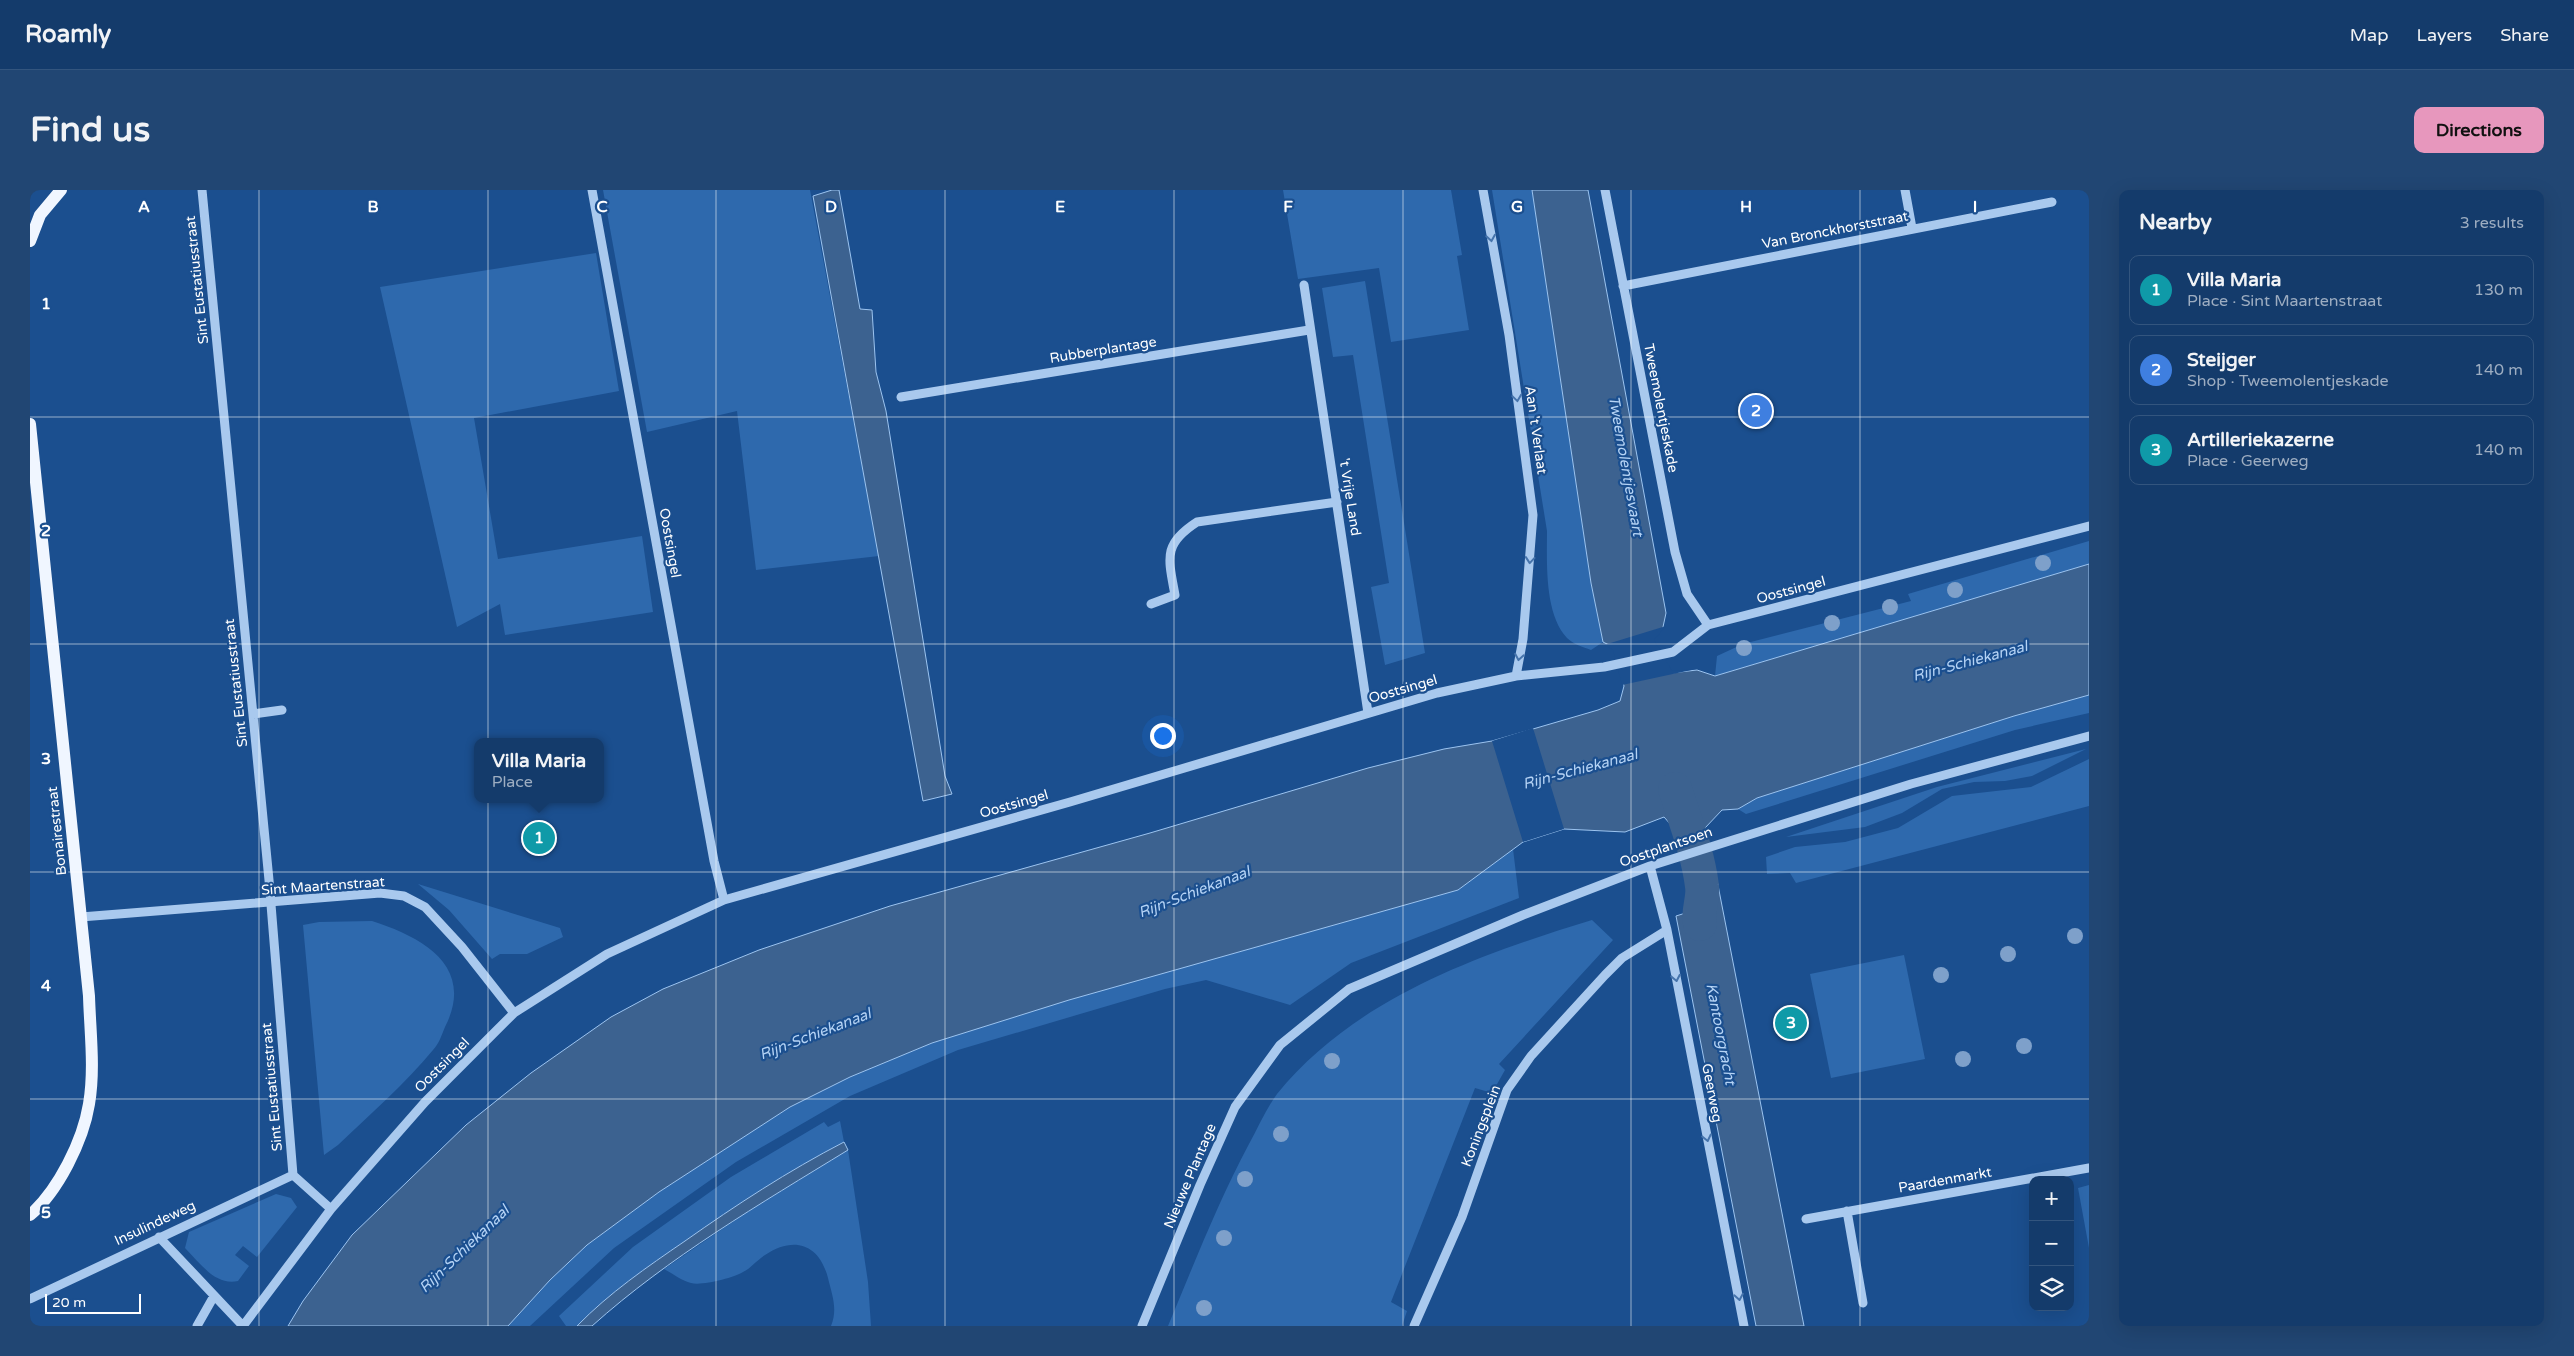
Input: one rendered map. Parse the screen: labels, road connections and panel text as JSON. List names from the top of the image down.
{
  "streets": {
    "main road": ["Bonairestraat"],
    "street": [
      "Van Bronckhorststraat",
      "Sint Eustatiusstraat",
      "Rubberplantage",
      "Tweemolentjeskade",
      "Aan 't Verlaat",
      "'t Vrije Land",
      "Oostsingel",
      "Oostplantsoen",
      "Sint Maartenstraat",
      "Geerweg",
      "Koningsplein",
      "Nieuwe Plantage",
      "Paardenmarkt",
      "Insulindeweg"
    ]
  },
  "crossings": [
    ["Van Bronckhorststraat", "Tweemolentjeskade"],
    ["Sint Eustatiusstraat", "Sint Maartenstraat"],
    ["Sint Eustatiusstraat", "Insulindeweg"],
    ["Rubberplantage", "'t Vrije Land"],
    ["Tweemolentjeskade", "Oostsingel"],
    ["Aan 't Verlaat", "Oostsingel"],
    ["'t Vrije Land", "Oostsingel"],
    ["Oostsingel", "Sint Maartenstraat"],
    ["Bonairestraat", "Sint Maartenstraat"],
    ["Oostplantsoen", "Geerweg"],
    ["Oostplantsoen", "Nieuwe Plantage"],
    ["Geerweg", "Koningsplein"]
  ],
  "one_way": ["Aan 't Verlaat", "Geerweg"],
  "water": ["Tweemolentjesvaart", "Rijn-Schiekanaal", "Kantoorgracht"],
  "scale_bar": "20 m",
  "page": {
    "header": "Roamly",
    "nav": ["Map", "Layers", "Share"],
    "buttons": "Directions",
    "title": "Find us",
    "heading": ["Nearby", "3 results"],
    "list": [
      {
        "mark": "1",
        "name": "Villa Maria",
        "note": "Place · Sint Maartenstraat",
        "value": "130 m"
      },
      {
        "mark": "2",
        "name": "Steijger",
        "note": "Shop · Tweemolentjeskade",
        "value": "140 m"
      },
      {
        "mark": "3",
        "name": "Artilleriekazerne",
        "note": "Place · Geerweg",
        "value": "140 m"
      }
    ],
    "pins": ["2", "1", "3"],
    "popup": ["Villa Maria", "Place"],
    "map_buttons": ["+", "−"],
    "scale": "20 m"
  },
  "grid": {
    "columns": [
      "A",
      "B",
      "C",
      "D",
      "E",
      "F",
      "G",
      "H",
      "I"
    ],
    "rows": [
      "1",
      "2",
      "3",
      "4",
      "5"
    ]
  }
}
